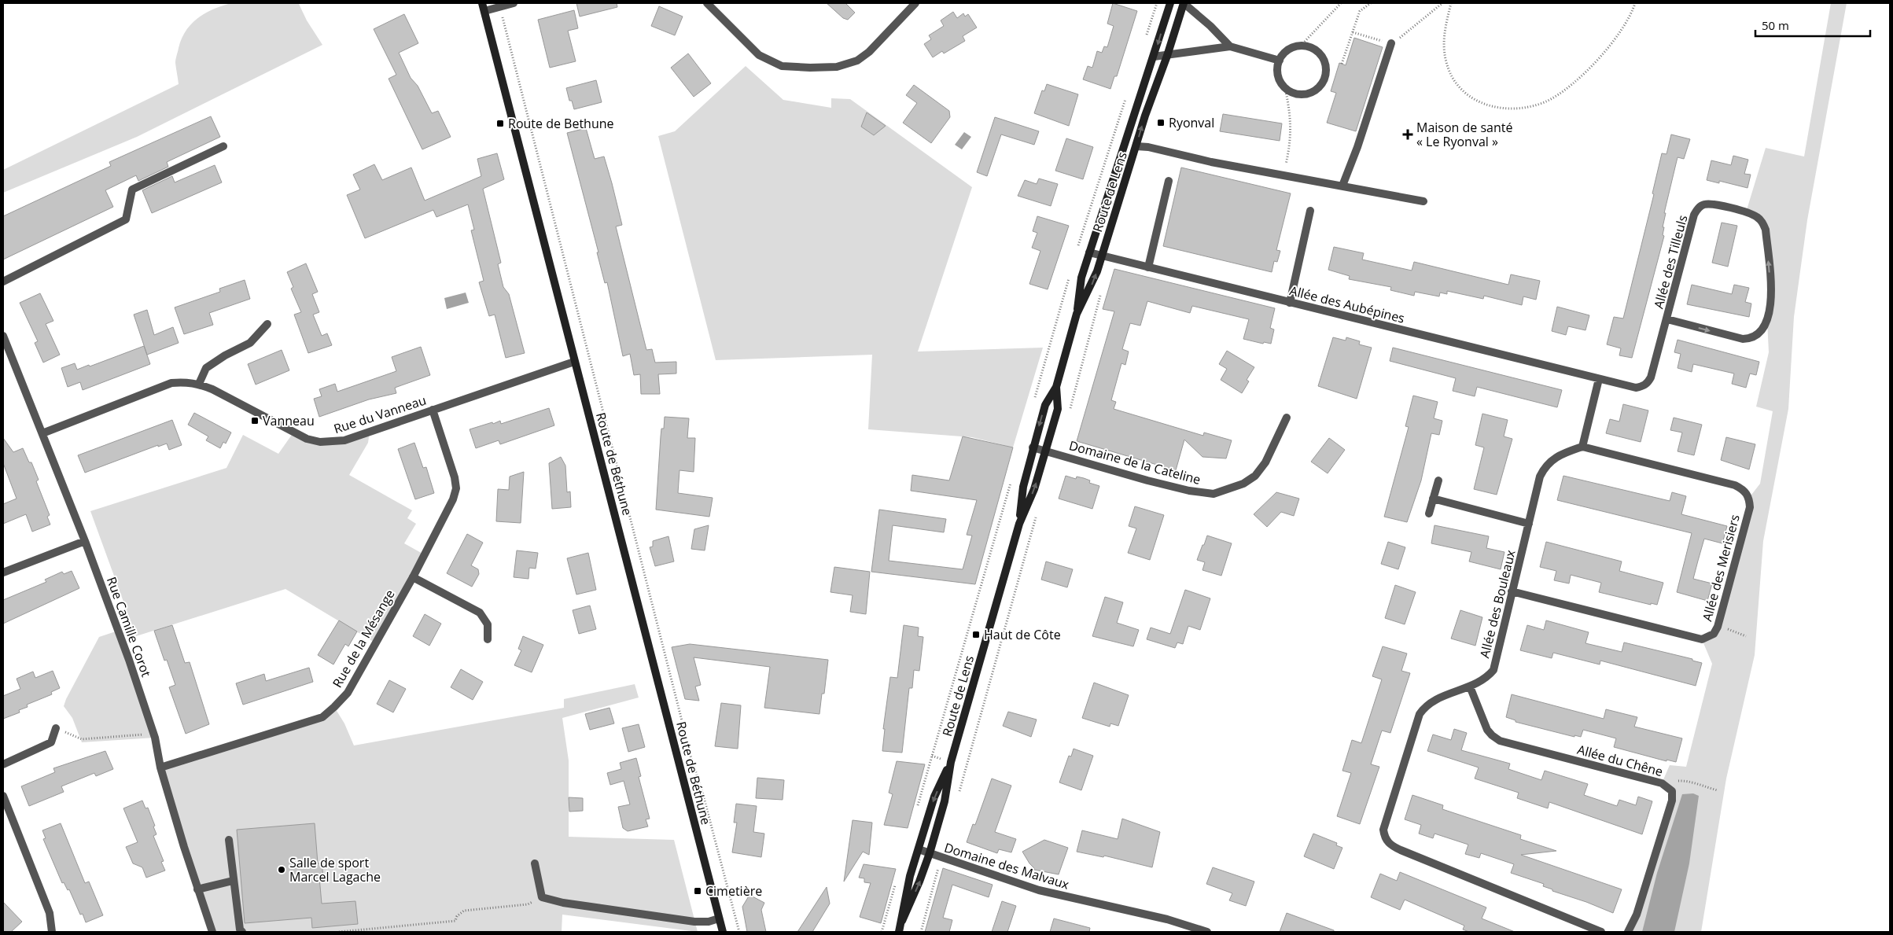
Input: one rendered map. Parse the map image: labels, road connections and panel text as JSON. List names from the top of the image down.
{
  "streets": {
    "main road": ["Route de Lens", "Route de Béthune"],
    "street": [
      "Allée des Tilleuls",
      "Allée des Aubépines",
      "Rue du Vanneau",
      "Domaine de la Cateline",
      "Allée des Merisiers",
      "Allée des Bouleaux",
      "Rue Camille Corot",
      "Rue de la Mésange",
      "Allée du Chêne",
      "Domaine des Malvaux"
    ]
  },
  "crossings": [
    ["Route de Lens", "Allée des Aubépines"],
    ["Route de Lens", "Domaine de la Cateline"],
    ["Route de Lens", "Domaine des Malvaux"],
    ["Allée des Tilleuls", "Allée des Aubépines"],
    ["Rue du Vanneau", "Route de Béthune"],
    ["Rue du Vanneau", "Rue Camille Corot"],
    ["Rue du Vanneau", "Rue de la Mésange"],
    ["Allée des Merisiers", "Allée des Bouleaux"],
    ["Allée des Bouleaux", "Allée du Chêne"],
    ["Rue Camille Corot", "Rue de la Mésange"]
  ],
  "places": {
    "transit": [
      "Ryonval",
      "Route de Bethune",
      "Vanneau",
      "Haut de Côte",
      "Cimetière"
    ],
    "health": ["Maison de santé « Le Ryonval »"],
    "other": ["Salle de sport Marcel Lagache"]
  },
  "scale_bar": "50 m"
}
